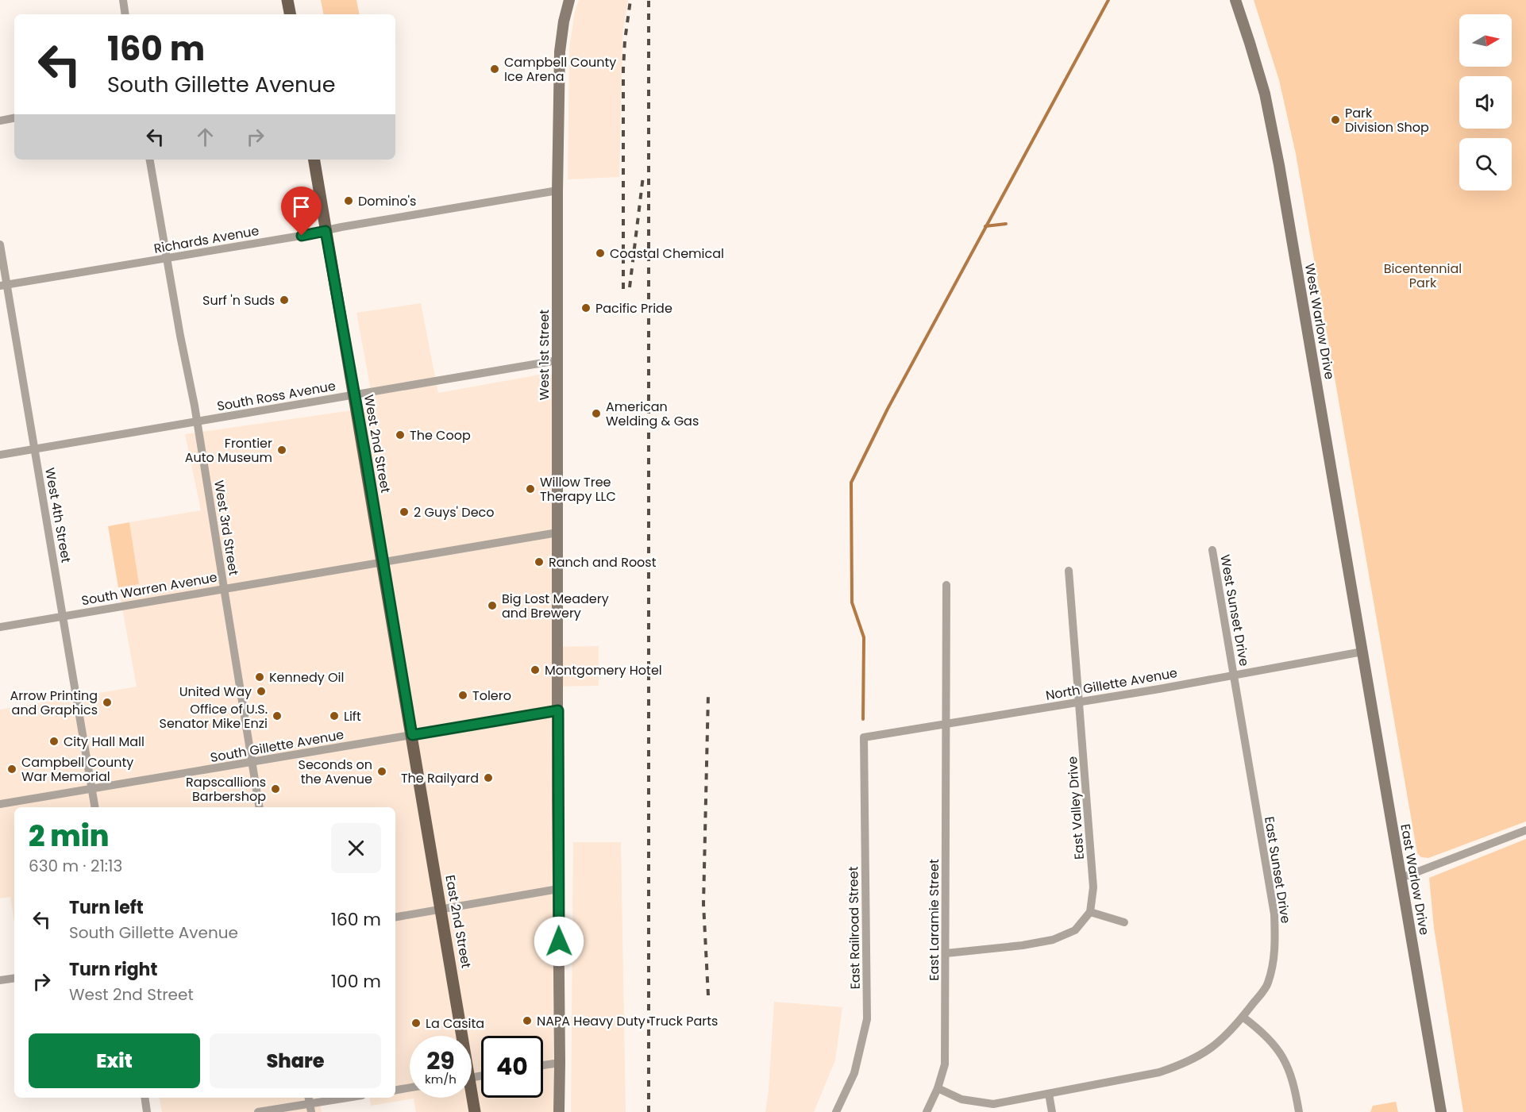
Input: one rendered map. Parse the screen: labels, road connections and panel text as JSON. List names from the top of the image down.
{
  "streets": {
    "main road": ["West 2nd Street", "East 2nd Street"],
    "street": [
      "Richards Avenue",
      "West Warlow Drive",
      "West 1st Street",
      "South Ross Avenue",
      "West 4th Street",
      "West 3rd Street",
      "South Warren Avenue",
      "West Sunset Drive",
      "North Gillette Avenue",
      "South Gillette Avenue",
      "East Valley Drive",
      "East Sunset Drive",
      "East Warlow Drive",
      "East Laramie Street",
      "East Railroad Street"
    ]
  },
  "crossings": [
    ["Richards Avenue", "West 1st Street"],
    ["Richards Avenue", "West 2nd Street"],
    ["Richards Avenue", "West 4th Street"],
    ["Richards Avenue", "West 3rd Street"],
    ["West Warlow Drive", "North Gillette Avenue"],
    ["West Warlow Drive", "East Warlow Drive"],
    ["West 1st Street", "South Ross Avenue"],
    ["West 1st Street", "South Warren Avenue"],
    ["West 1st Street", "South Gillette Avenue"],
    ["South Ross Avenue", "West 2nd Street"],
    ["South Ross Avenue", "West 4th Street"],
    ["South Ross Avenue", "West 3rd Street"],
    ["West 2nd Street", "South Warren Avenue"],
    ["West 2nd Street", "South Gillette Avenue"],
    ["West 2nd Street", "East 2nd Street"],
    ["West 4th Street", "South Warren Avenue"],
    ["West 4th Street", "South Gillette Avenue"],
    ["West 3rd Street", "South Warren Avenue"],
    ["West 3rd Street", "South Gillette Avenue"],
    ["West Sunset Drive", "North Gillette Avenue"],
    ["West Sunset Drive", "East Sunset Drive"],
    ["North Gillette Avenue", "East Valley Drive"],
    ["North Gillette Avenue", "East Sunset Drive"],
    ["North Gillette Avenue", "East Warlow Drive"],
    ["North Gillette Avenue", "East Laramie Street"],
    ["North Gillette Avenue", "East Railroad Street"],
    ["South Gillette Avenue", "East 2nd Street"],
    ["East Sunset Drive", "East Laramie Street"]
  ],
  "parks": ["Bicentennial Park"],
  "places": [
    "Campbell County Ice Arena",
    "Park Division Shop",
    "Domino's",
    "Coastal Chemical",
    "Surf 'n Suds",
    "Pacific Pride",
    "American Welding & Gas",
    "The Coop",
    "Frontier Auto Museum",
    "Willow Tree Therapy LLC",
    "2 Guys' Deco",
    "Ranch and Roost",
    "Big Lost Meadery and Brewery",
    "Montgomery Hotel",
    "Kennedy Oil",
    "United Way",
    "Tolero",
    "Arrow Printing and Graphics",
    "Office of U.S. Senator Mike Enzi",
    "Lift",
    "City Hall Mall",
    "Campbell County War Memorial",
    "Seconds on the Avenue",
    "The Railyard",
    "Rapscallions Barbershop",
    "NAPA Heavy Duty Truck Parts",
    "La Casita"
  ],
  "north": "right",
  "page": {
    "turn": ["160 m", "South Gillette Avenue"],
    "heading": ["2 min", "630 m · 21:13"],
    "list": [
      {
        "name": "Turn left",
        "note": "South Gillette Avenue",
        "value": "160 m"
      },
      {
        "name": "Turn right",
        "note": "West 2nd Street",
        "value": "100 m"
      }
    ],
    "buttons": ["Exit", "Share"],
    "speed": "29 km/h",
    "limit": "40"
  }
}
